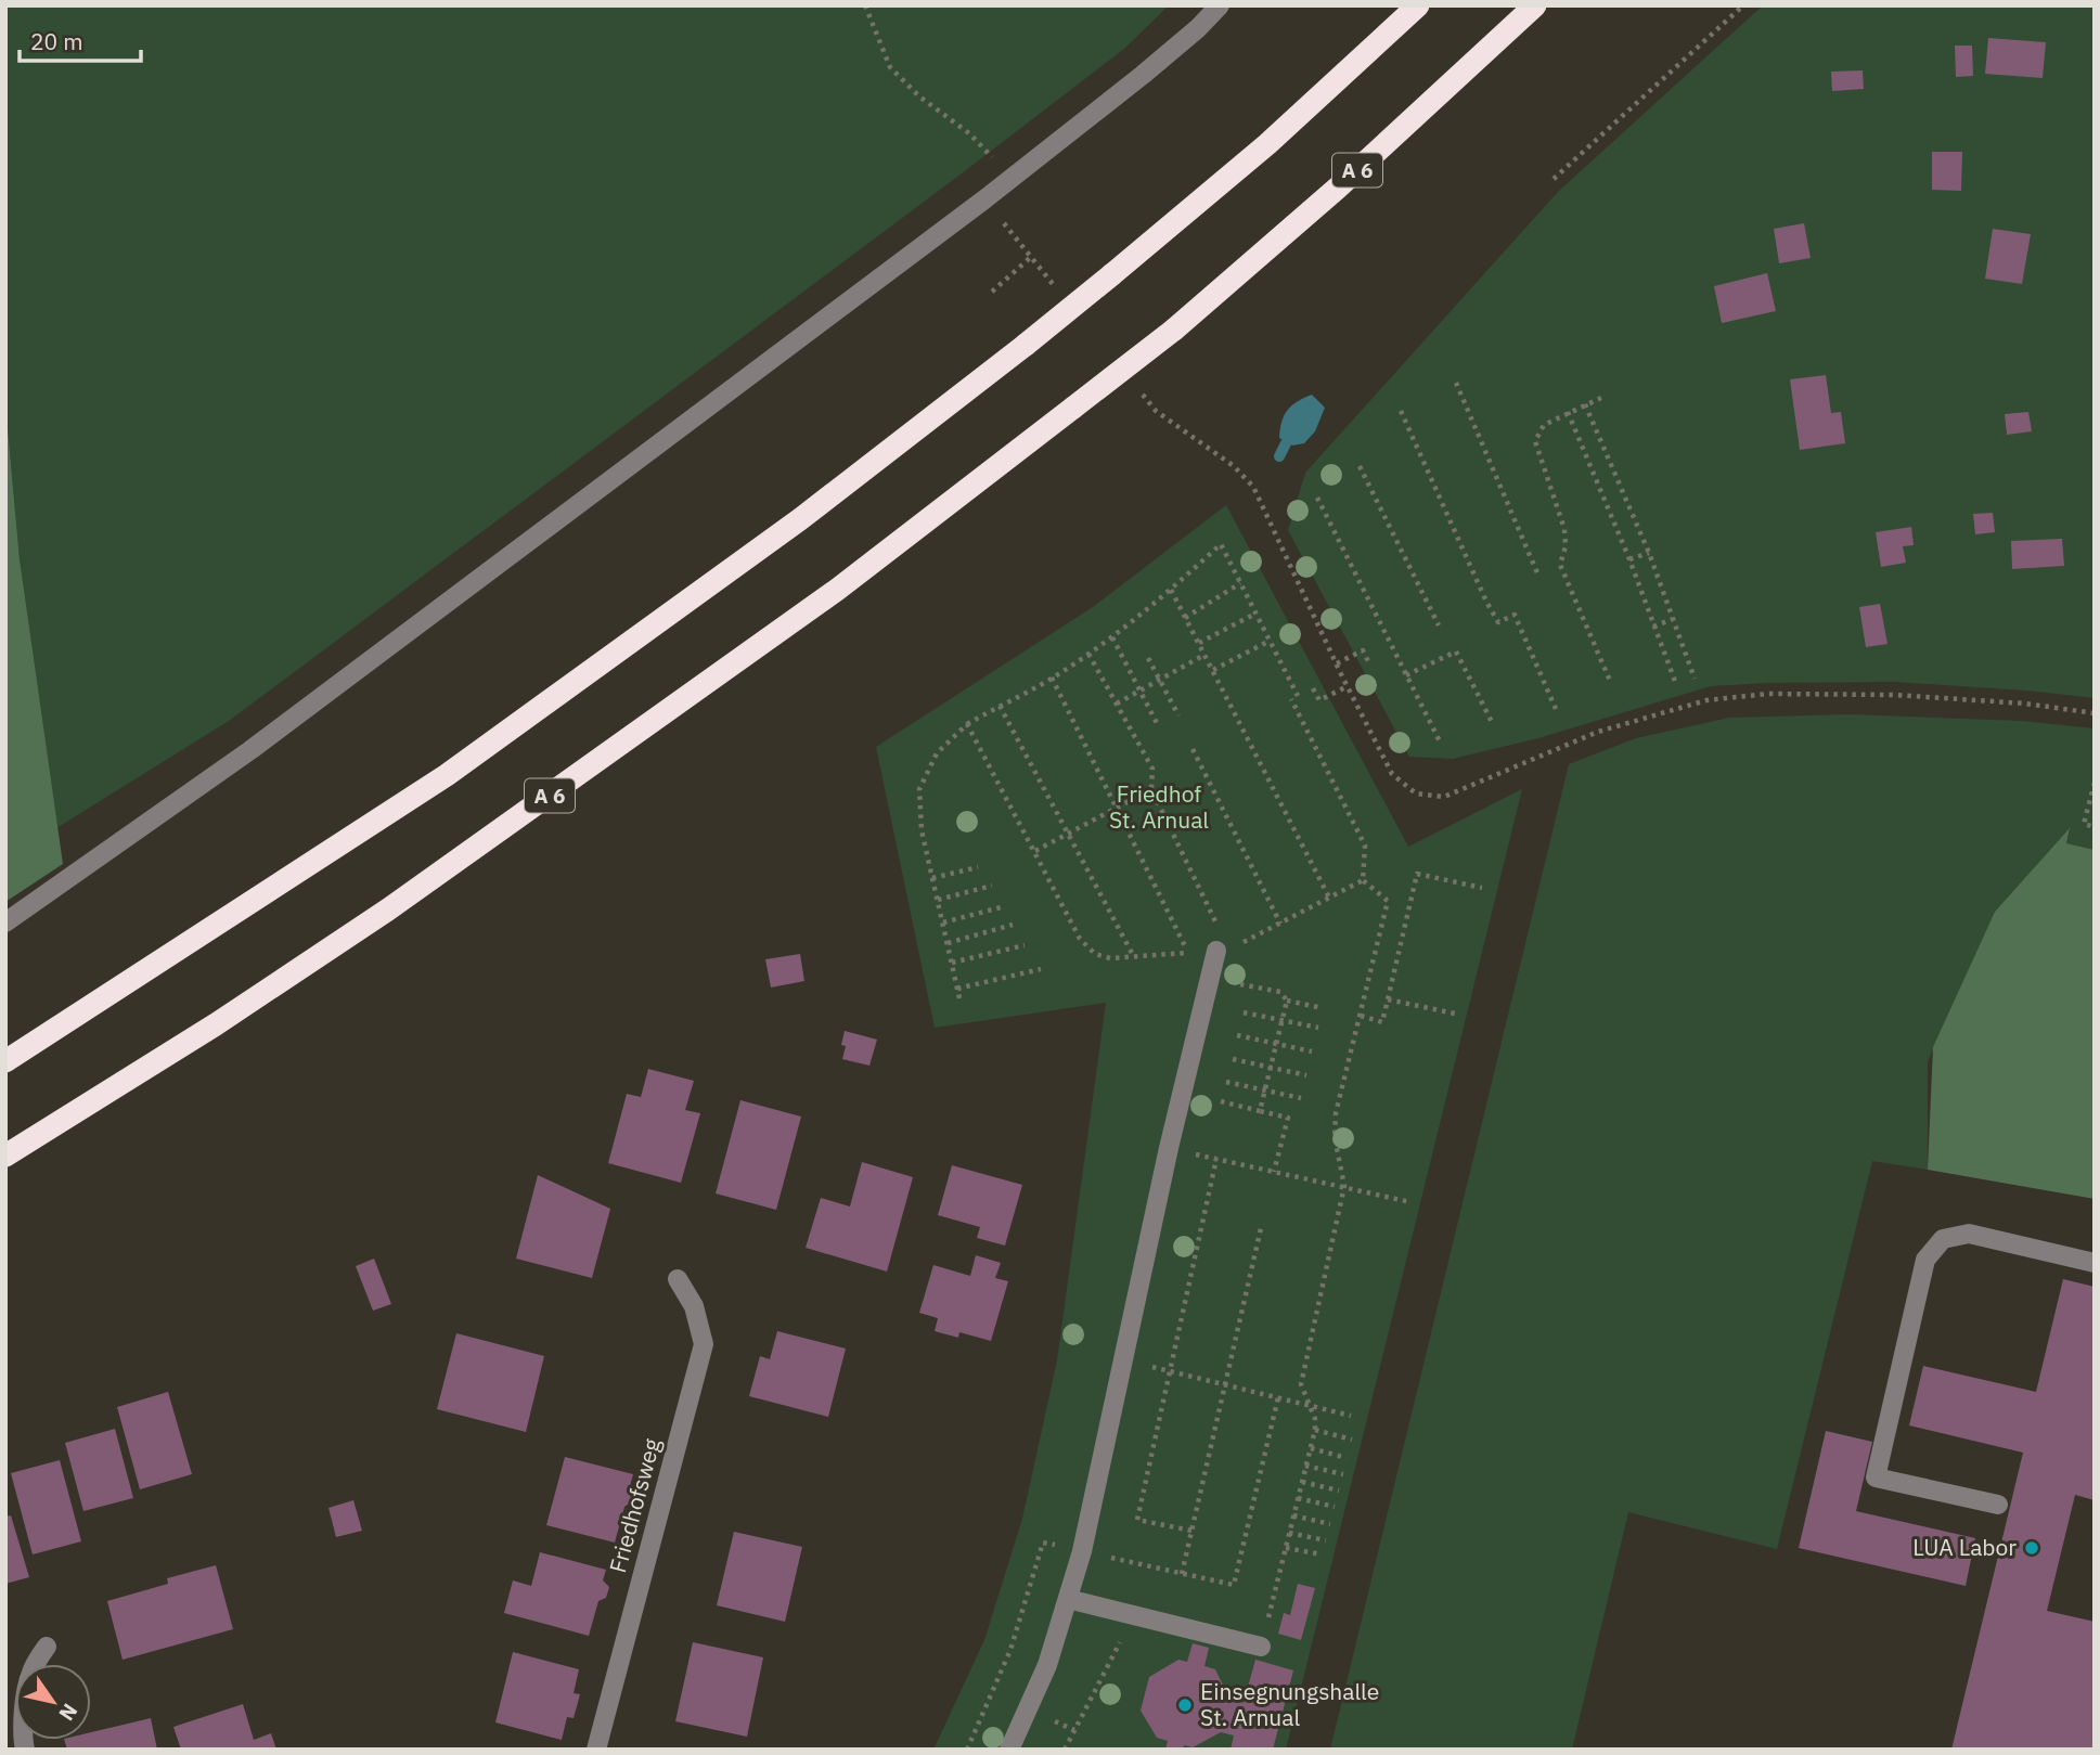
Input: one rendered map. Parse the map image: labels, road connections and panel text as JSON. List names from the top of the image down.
{
  "streets": {
    "highway": ["A 6"],
    "street": ["Friedhofsweg"]
  },
  "parks": ["Friedhof St. Arnual"],
  "places": ["LUA Labor", "Einsegnungshalle St. Arnual"],
  "scale_bar": "20 m",
  "north": "bottom right"
}
